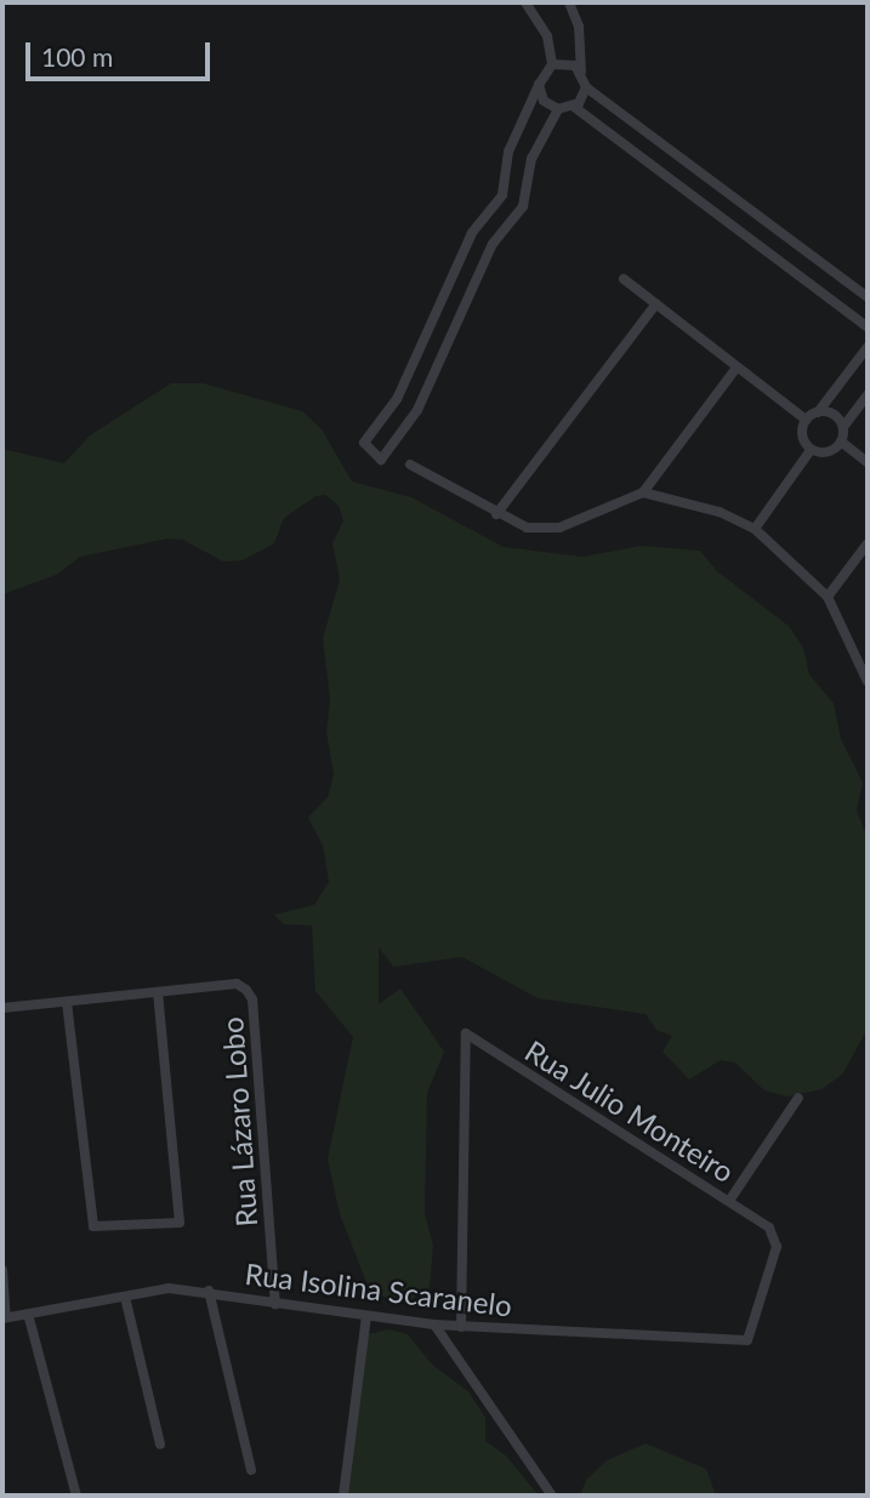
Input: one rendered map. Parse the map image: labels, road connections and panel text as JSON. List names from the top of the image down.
{
  "streets": {
    "street": ["Rua Julio Monteiro", "Rua Lázaro Lobo", "Rua Isolina Scaranelo"]
  },
  "crossings": [
    ["Rua Julio Monteiro", "Rua Isolina Scaranelo"],
    ["Rua Lázaro Lobo", "Rua Isolina Scaranelo"]
  ],
  "scale_bar": "100 m"
}
